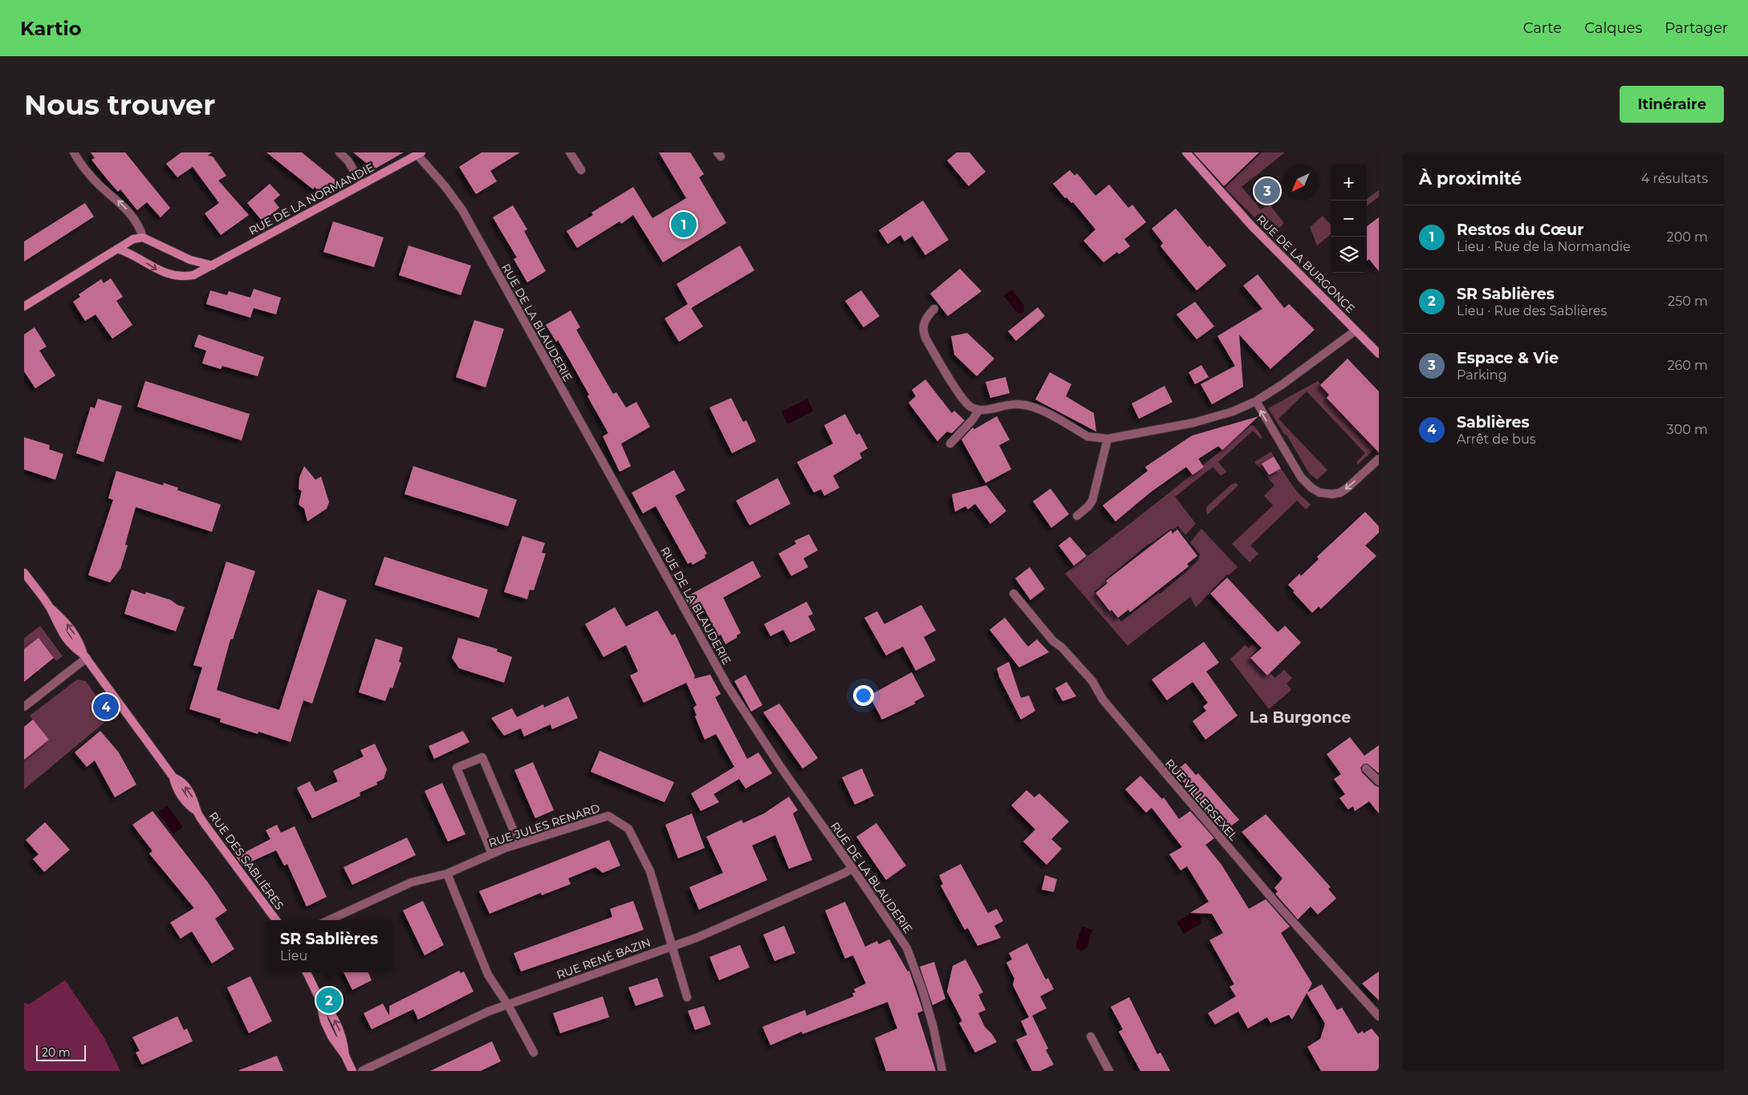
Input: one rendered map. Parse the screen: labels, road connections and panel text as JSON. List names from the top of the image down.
{
  "streets": {
    "street": [
      "RUE DE LA NORMANDIE",
      "RUE DE LA BURGONCE",
      "RUE DE LA BLAUDERIE",
      "RUE VILLERSEXEL",
      "RUE JULES RENARD",
      "RUE DES SABLIÈRES",
      "RUE RENÉ BAZIN"
    ]
  },
  "crossings": [
    ["RUE DE LA NORMANDIE", "RUE DE LA BLAUDERIE"],
    ["RUE DE LA BLAUDERIE", "RUE RENÉ BAZIN"],
    ["RUE JULES RENARD", "RUE RENÉ BAZIN"]
  ],
  "districts": ["La Burgonce"],
  "scale_bar": "20 m",
  "north": "bottom left",
  "page": {
    "header": "Kartio",
    "nav": ["Carte", "Calques", "Partager"],
    "buttons": "Itinéraire",
    "title": "Nous trouver",
    "heading": ["À proximité", "4 résultats"],
    "map_buttons": ["+", "−"],
    "pins": [
      "3",
      "1",
      "4",
      "2"
    ],
    "list": [
      {
        "mark": "1",
        "name": "Restos du Cœur",
        "note": "Lieu · Rue de la Normandie",
        "value": "200 m"
      },
      {
        "mark": "2",
        "name": "SR Sablières",
        "note": "Lieu · Rue des Sablières",
        "value": "250 m"
      },
      {
        "mark": "3",
        "name": "Espace & Vie",
        "note": "Parking",
        "value": "260 m"
      },
      {
        "mark": "4",
        "name": "Sablières",
        "note": "Arrêt de bus",
        "value": "300 m"
      }
    ],
    "popup": ["SR Sablières", "Lieu"],
    "scale": "20 m"
  }
}
